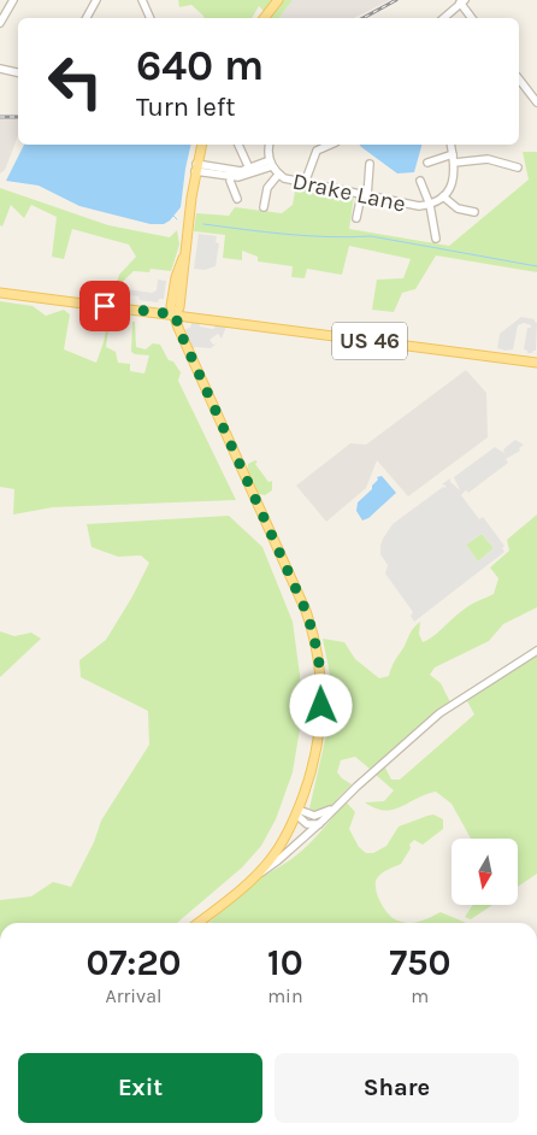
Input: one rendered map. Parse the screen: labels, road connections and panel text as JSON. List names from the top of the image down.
{
  "streets": {
    "main road": ["US 46"],
    "street": ["Drake Lane"]
  },
  "north": "bottom",
  "page": {
    "turn": ["640 m", "Turn left"],
    "eta": [
      "07:20",
      "Arrival",
      "10",
      "min",
      "750",
      "m"
    ],
    "buttons": ["Exit", "Share"]
  }
}
